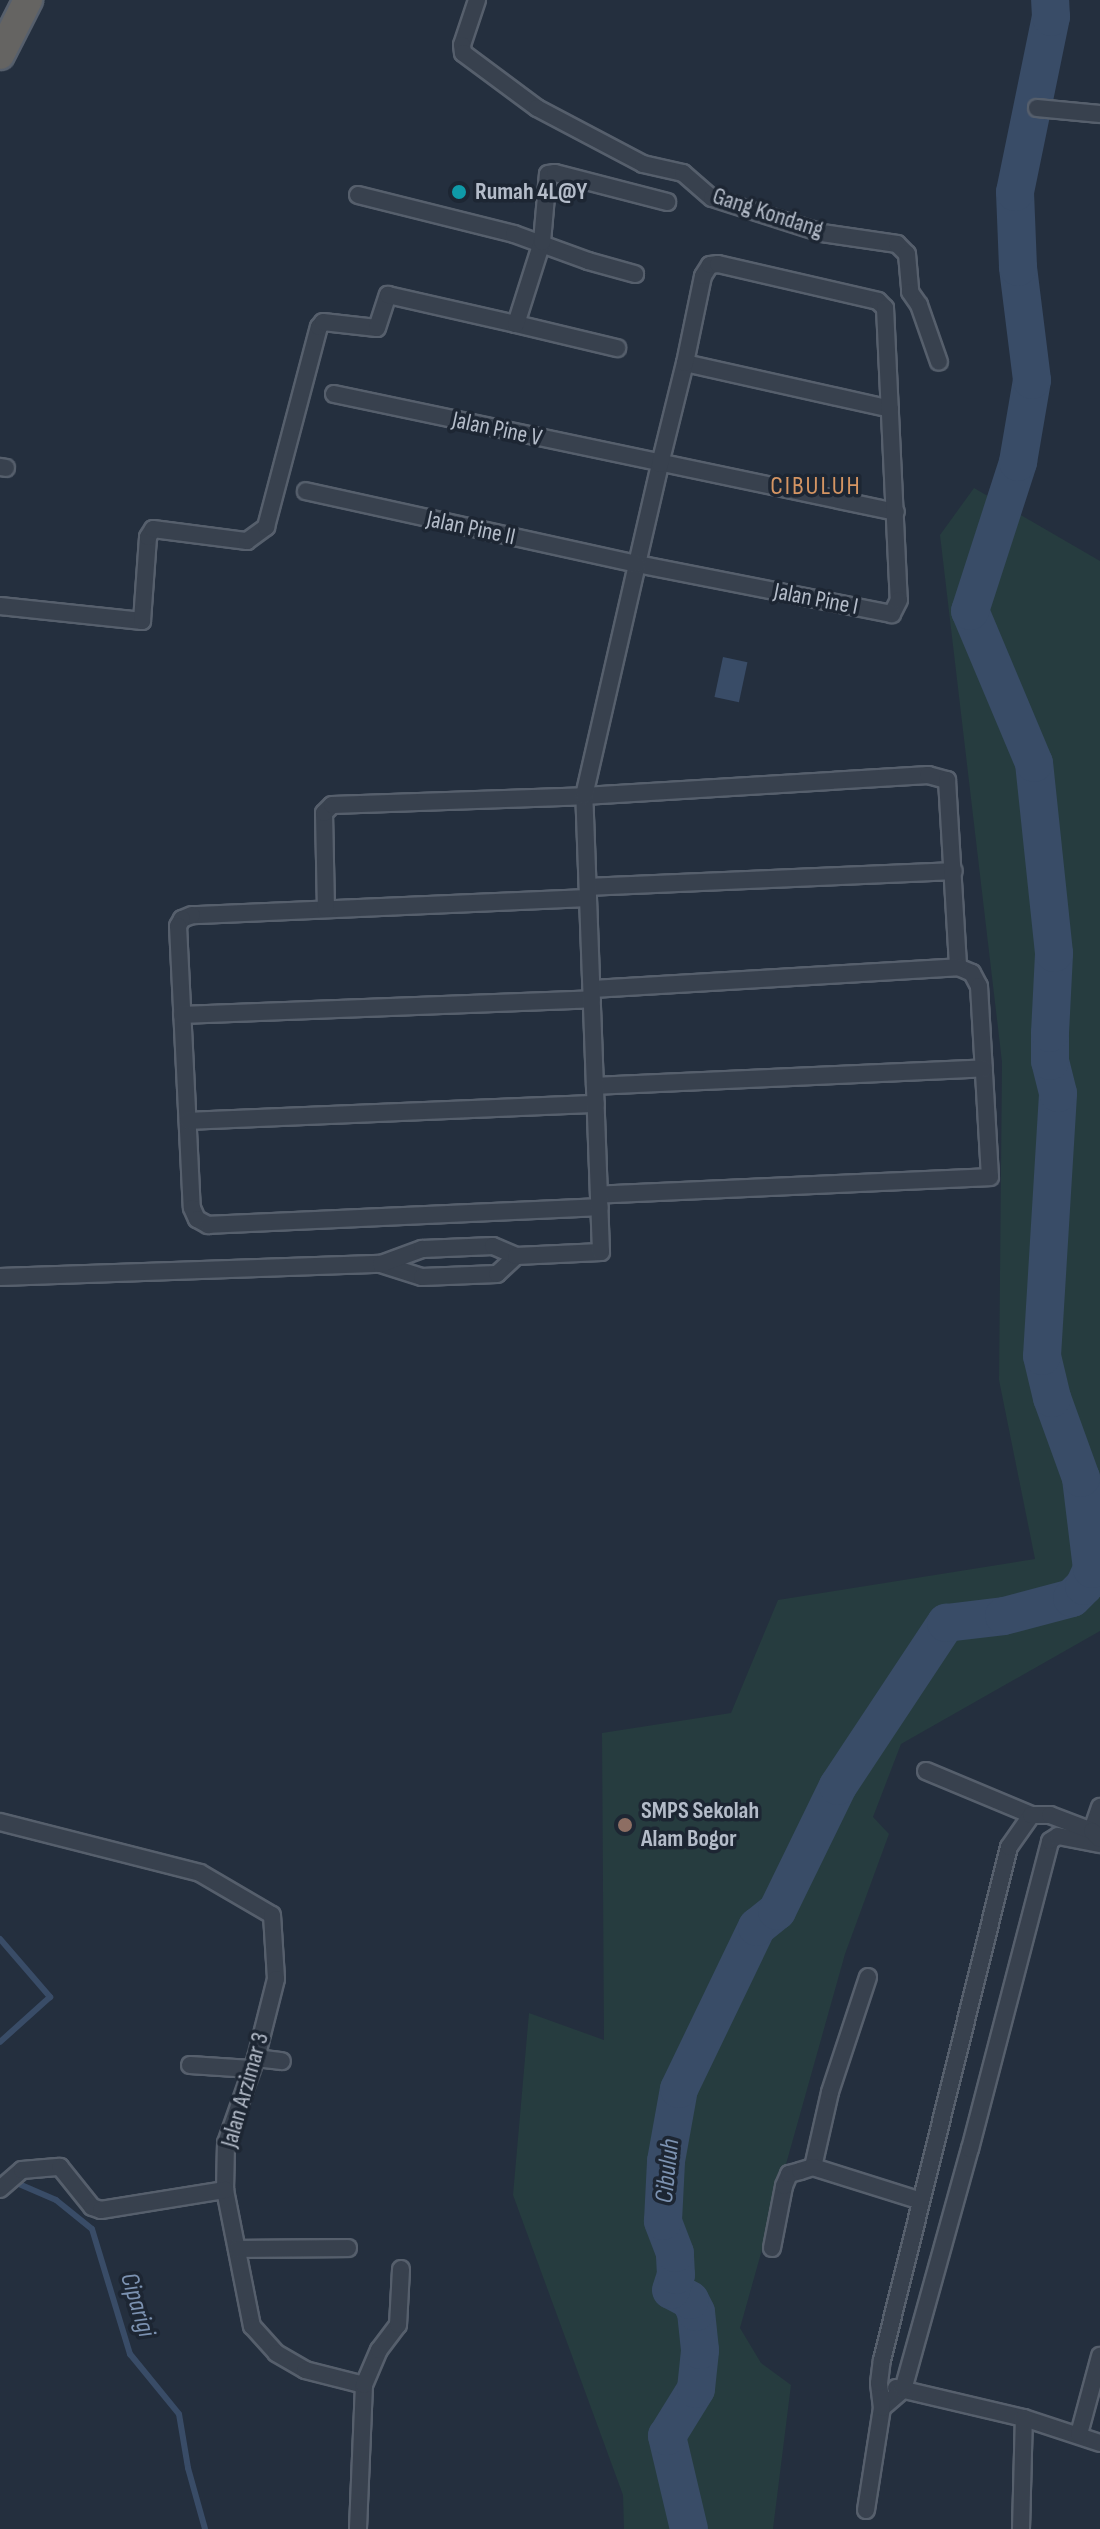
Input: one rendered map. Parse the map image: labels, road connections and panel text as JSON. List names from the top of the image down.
{
  "streets": {
    "street": [
      "Gang Kondang",
      "Jalan Pine V",
      "Jalan Pine II",
      "Jalan Pine I",
      "Jalan Arzimar 3"
    ]
  },
  "crossings": [
    ["Jalan Pine V", "Jalan Pine I"],
    ["Jalan Pine II", "Jalan Pine I"]
  ],
  "districts": ["CIBULUH"],
  "water": ["Cibuluh", "Ciparigi"],
  "places": ["Rumah 4L@Y", "SMPS Sekolah Alam Bogor"]
}
